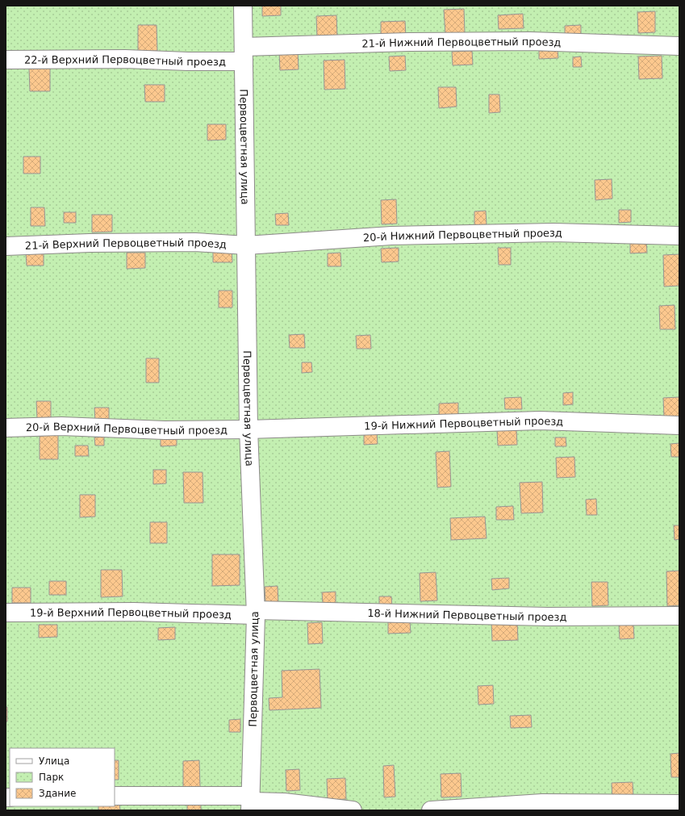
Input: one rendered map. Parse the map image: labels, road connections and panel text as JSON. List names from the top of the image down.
{
  "streets": {
    "lane": [
      "21-й Нижний Первоцветный проезд",
      "22-й Верхний Первоцветный проезд",
      "Первоцветная улица",
      "20-й Нижний Первоцветный проезд",
      "21-й Верхний Первоцветный проезд",
      "19-й Нижний Первоцветный проезд",
      "20-й Верхний Первоцветный проезд",
      "19-й Верхний Первоцветный проезд",
      "18-й Нижний Первоцветный проезд"
    ]
  },
  "crossings": [
    ["21-й Нижний Первоцветный проезд", "22-й Верхний Первоцветный проезд"],
    ["21-й Нижний Первоцветный проезд", "Первоцветная улица"],
    ["22-й Верхний Первоцветный проезд", "Первоцветная улица"],
    ["Первоцветная улица", "20-й Нижний Первоцветный проезд"],
    ["Первоцветная улица", "21-й Верхний Первоцветный проезд"],
    ["Первоцветная улица", "19-й Нижний Первоцветный проезд"],
    ["Первоцветная улица", "20-й Верхний Первоцветный проезд"],
    ["Первоцветная улица", "19-й Верхний Первоцветный проезд"],
    ["Первоцветная улица", "18-й Нижний Первоцветный проезд"],
    ["20-й Нижний Первоцветный проезд", "21-й Верхний Первоцветный проезд"],
    ["19-й Нижний Первоцветный проезд", "20-й Верхний Первоцветный проезд"],
    ["19-й Верхний Первоцветный проезд", "18-й Нижний Первоцветный проезд"]
  ],
  "legend": ["Улица", "Парк", "Здание"]
}
